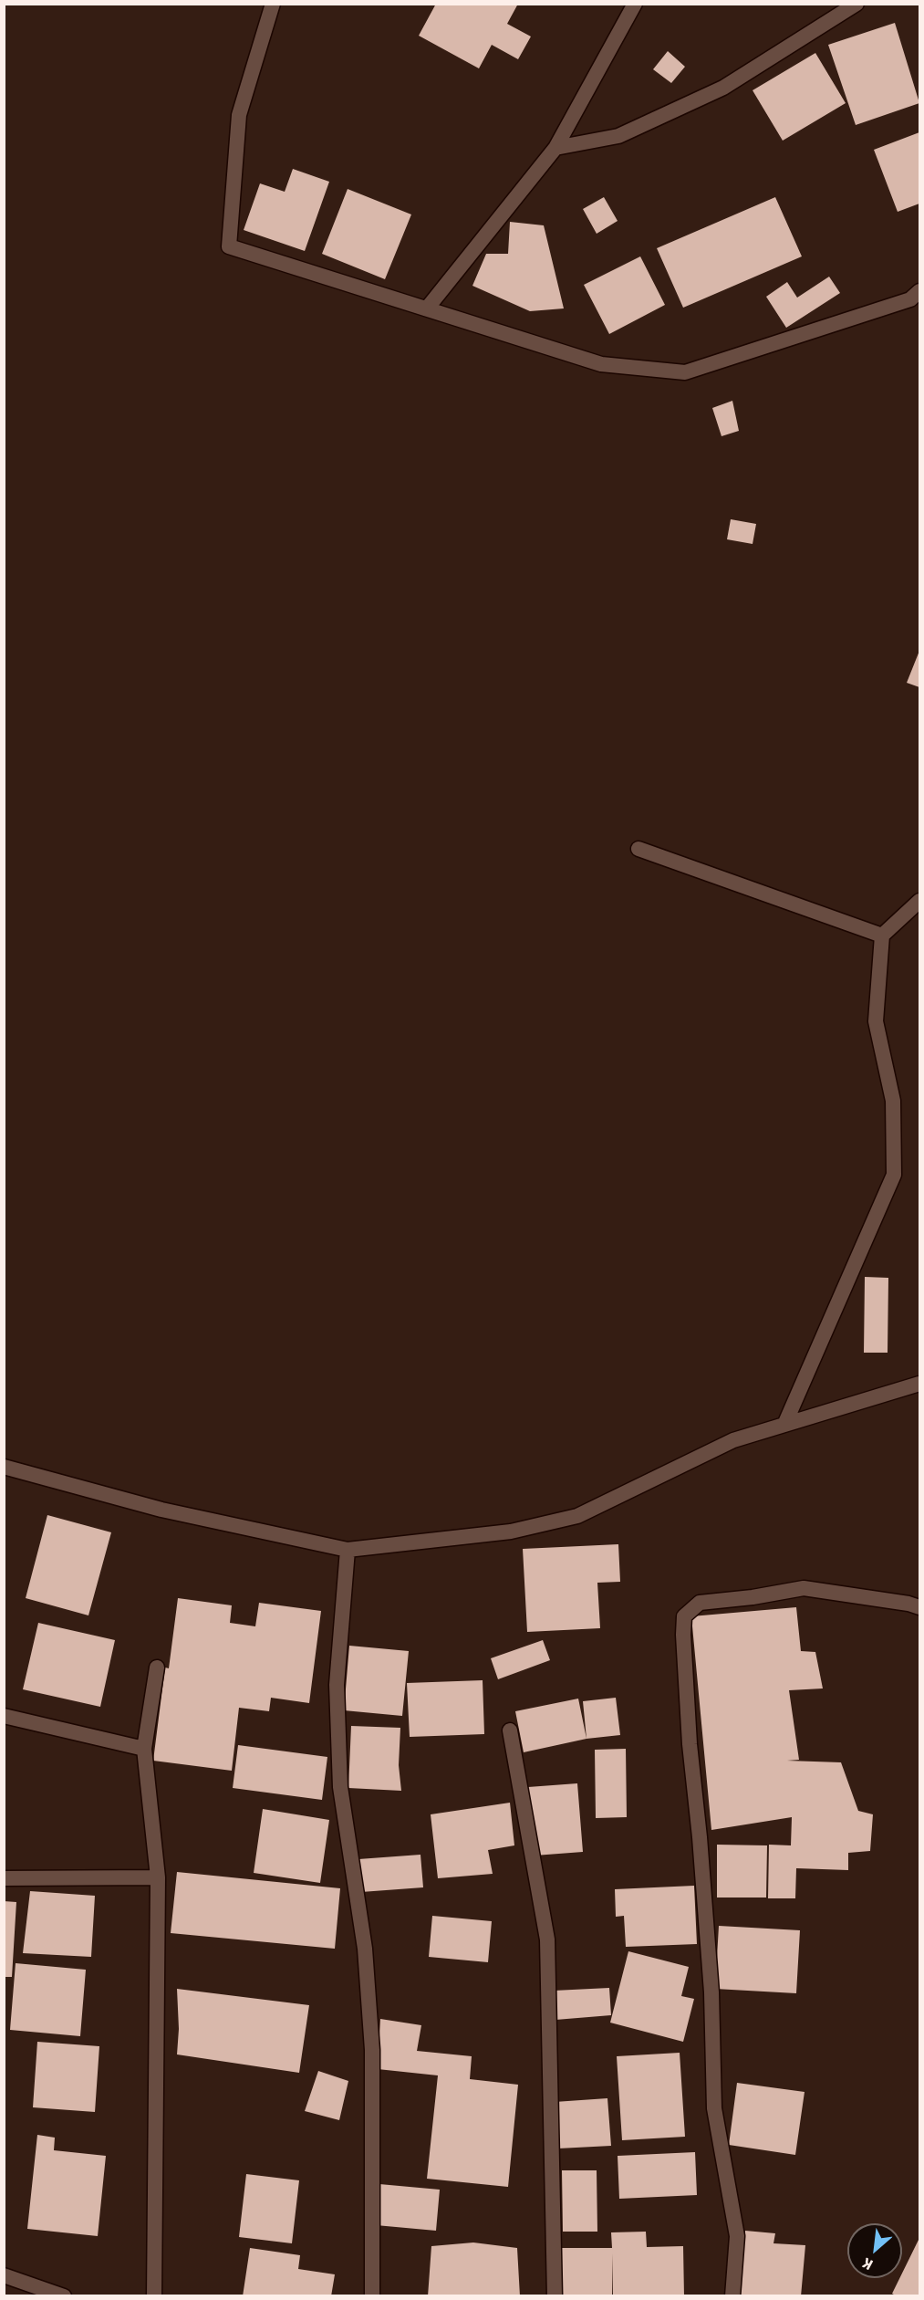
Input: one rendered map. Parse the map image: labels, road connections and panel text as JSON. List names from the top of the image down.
{
  "north": "bottom left"
}
